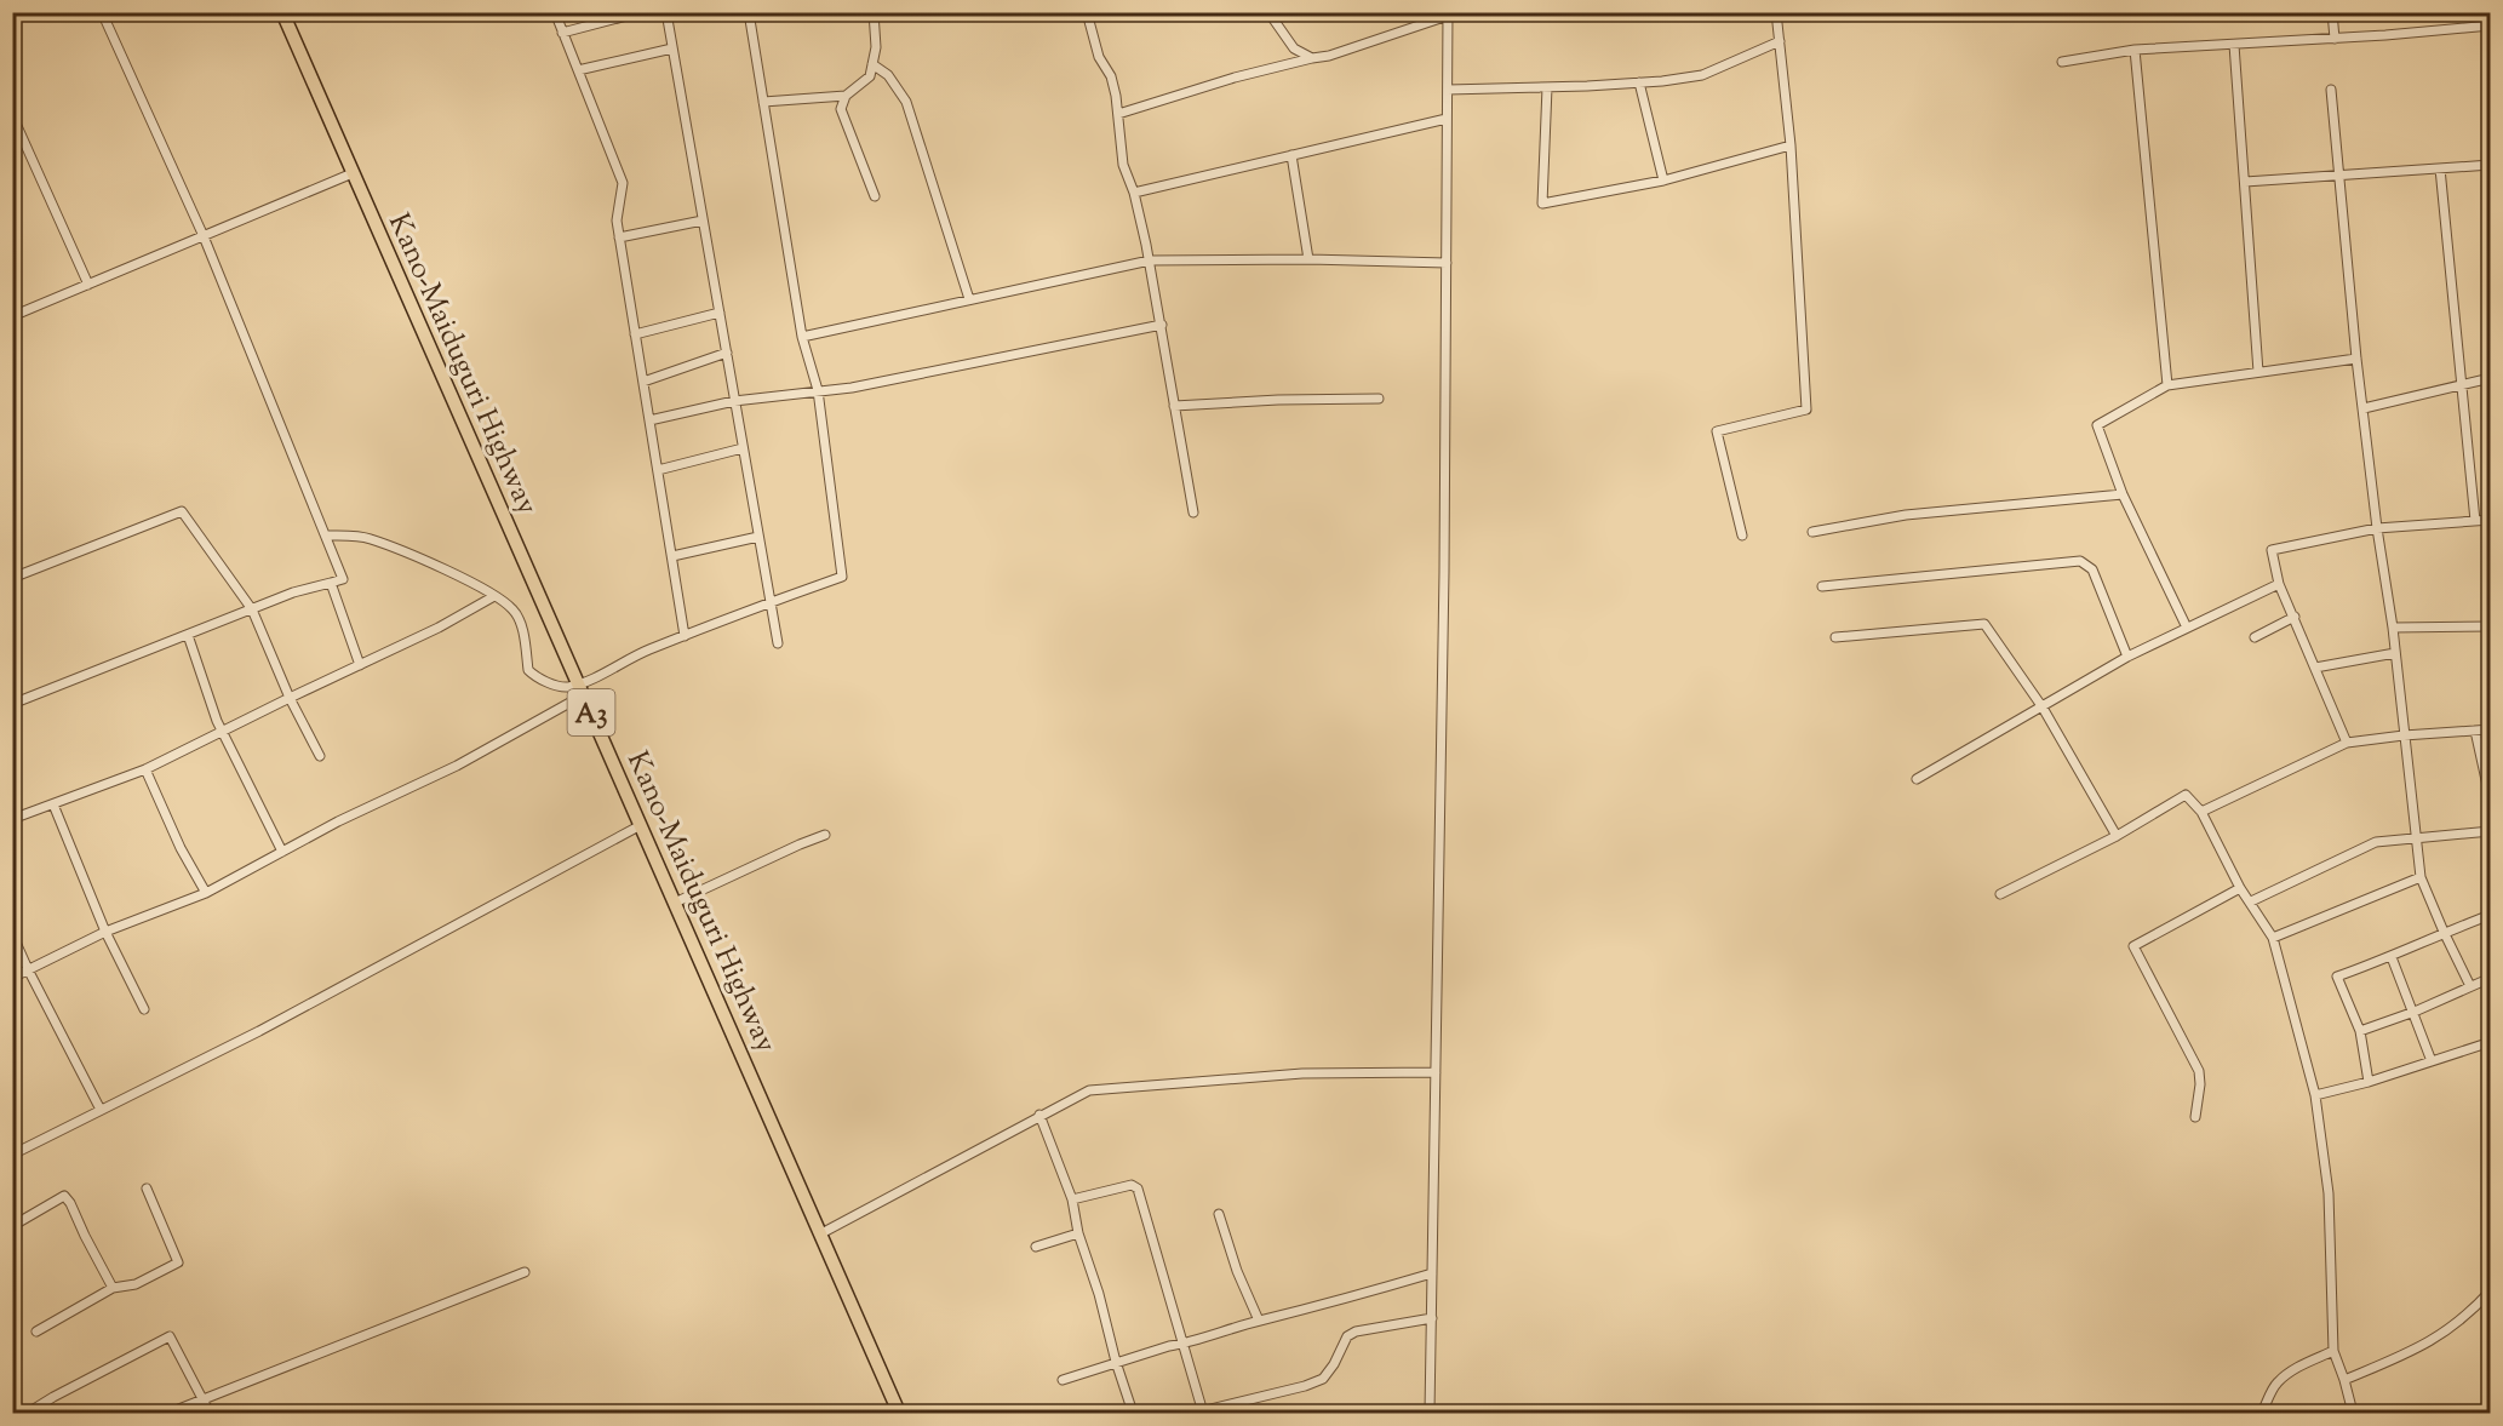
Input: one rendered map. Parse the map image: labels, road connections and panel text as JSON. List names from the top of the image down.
{
  "streets": {
    "highway": ["Kano-Maiduguri Highway", "A3"]
  }
}
